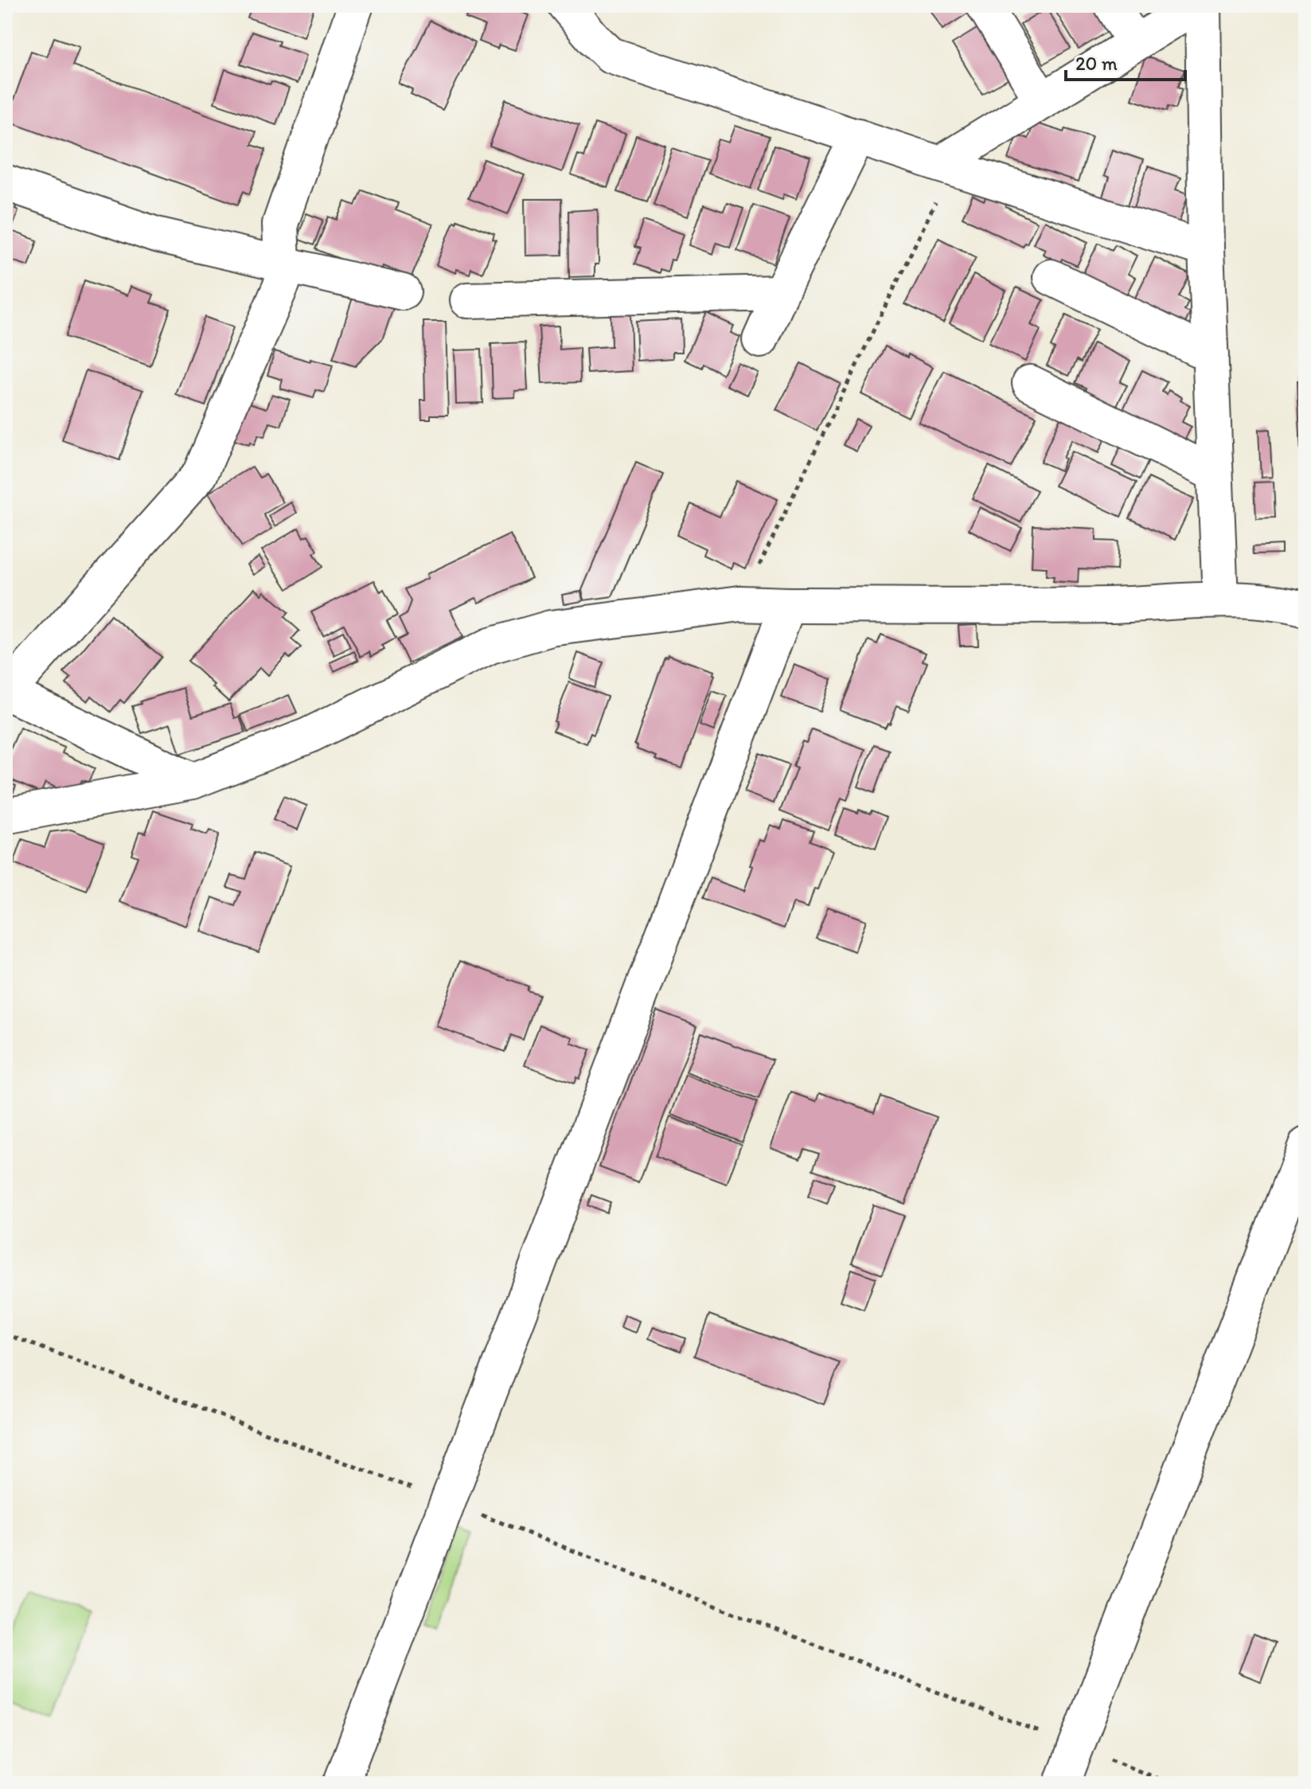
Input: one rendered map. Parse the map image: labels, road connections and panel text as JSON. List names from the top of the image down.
{
  "scale_bar": "20 m"
}
